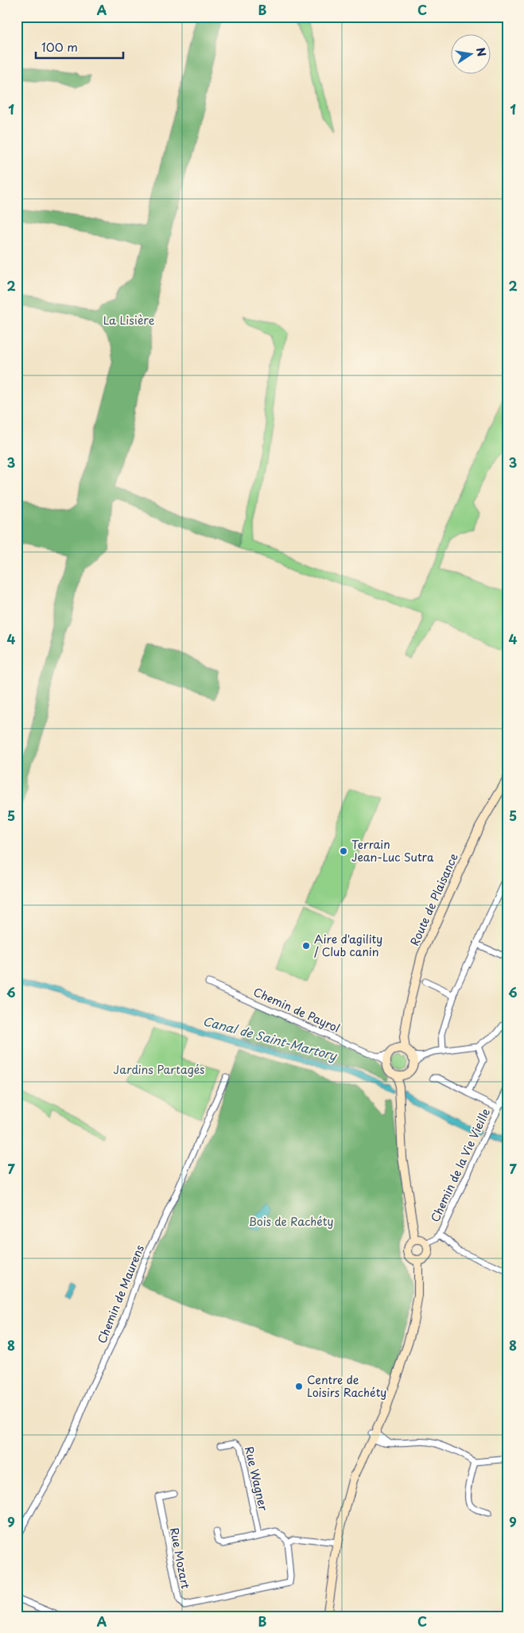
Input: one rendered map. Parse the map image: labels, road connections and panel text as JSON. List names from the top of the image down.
{
  "streets": {
    "main road": ["Route de Plaisance"],
    "street": [
      "Chemin de Payrol",
      "Chemin de la Vie Vieille",
      "Chemin de Maurens",
      "Rue Wagner",
      "Rue Mozart"
    ]
  },
  "crossings": [
    ["Route de Plaisance", "Chemin de Payrol"]
  ],
  "water": ["Canal de Saint-Martory"],
  "parks": ["La Lisière", "Jardins Partagés", "Bois de Rachéty"],
  "places": ["Terrain Jean-Luc Sutra", "Aire d'agility / Club canin", "Centre de Loisirs Rachéty"],
  "scale_bar": "100 m",
  "north": "right",
  "grid": {
    "columns": ["A", "B", "C"],
    "rows": [
      "1",
      "2",
      "3",
      "4",
      "5",
      "6",
      "7",
      "8",
      "9"
    ]
  }
}
